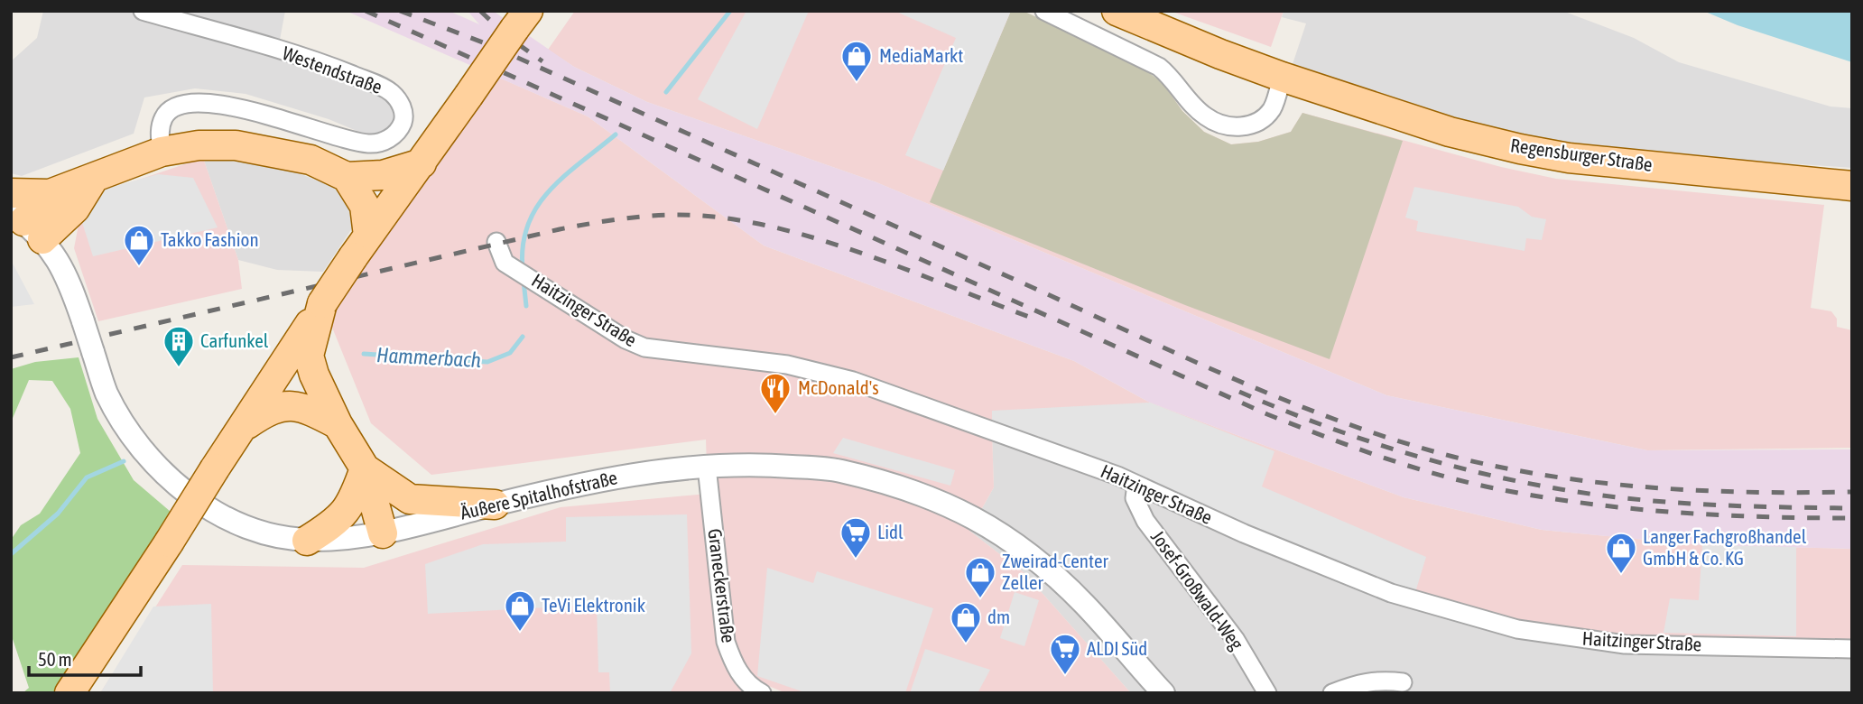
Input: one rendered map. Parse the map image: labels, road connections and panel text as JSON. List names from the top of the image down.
{
  "streets": {
    "main road": ["Regensburger Straße"],
    "street": [
      "Westendstraße",
      "Haitzinger Straße",
      "Äußere Spitalhofstraße",
      "Graneckerstraße",
      "Josef-Großwald-Weg"
    ]
  },
  "crossings": [
    ["Haitzinger Straße", "Josef-Großwald-Weg"],
    ["Äußere Spitalhofstraße", "Graneckerstraße"]
  ],
  "water": ["Hammerbach"],
  "places": {
    "shop": [
      "MediaMarkt",
      "Takko Fashion",
      "Langer Fachgroßhandel GmbH & Co. KG",
      "Zweirad-Center Zeller",
      "TeVi Elektronik",
      "dm"
    ],
    "building": ["Carfunkel"],
    "restaurant": ["McDonald's"],
    "supermarket": ["Lidl", "ALDI Süd"]
  },
  "scale_bar": "50 m"
}
